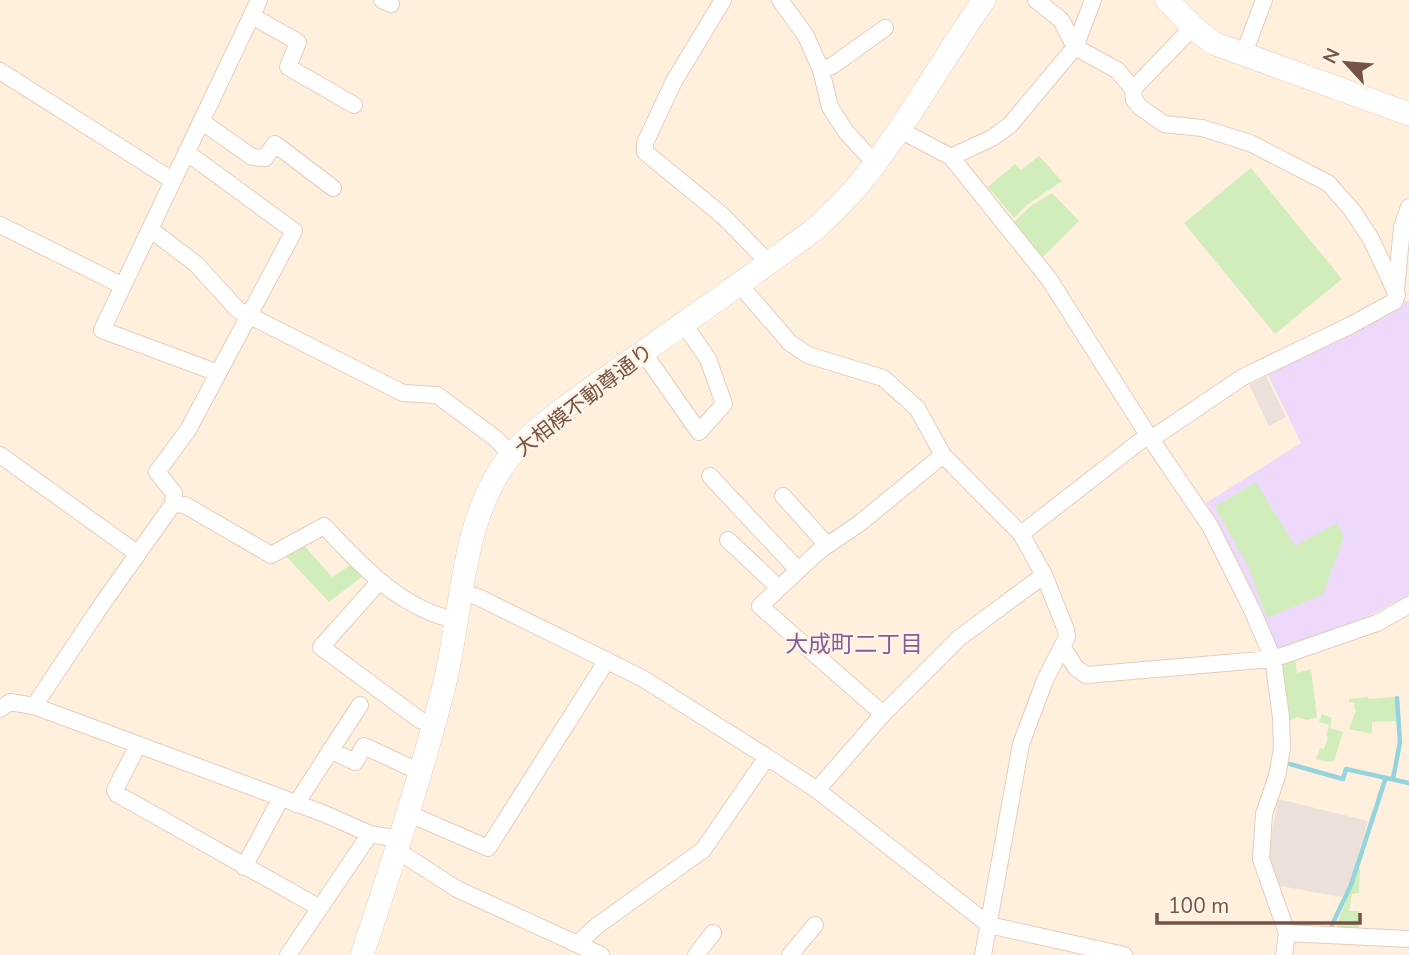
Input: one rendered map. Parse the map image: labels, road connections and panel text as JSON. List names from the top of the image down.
{
  "streets": {
    "street": ["大相模不動尊通り"]
  },
  "districts": ["大成町二丁目"],
  "scale_bar": "100 m",
  "north": "top left"
}
